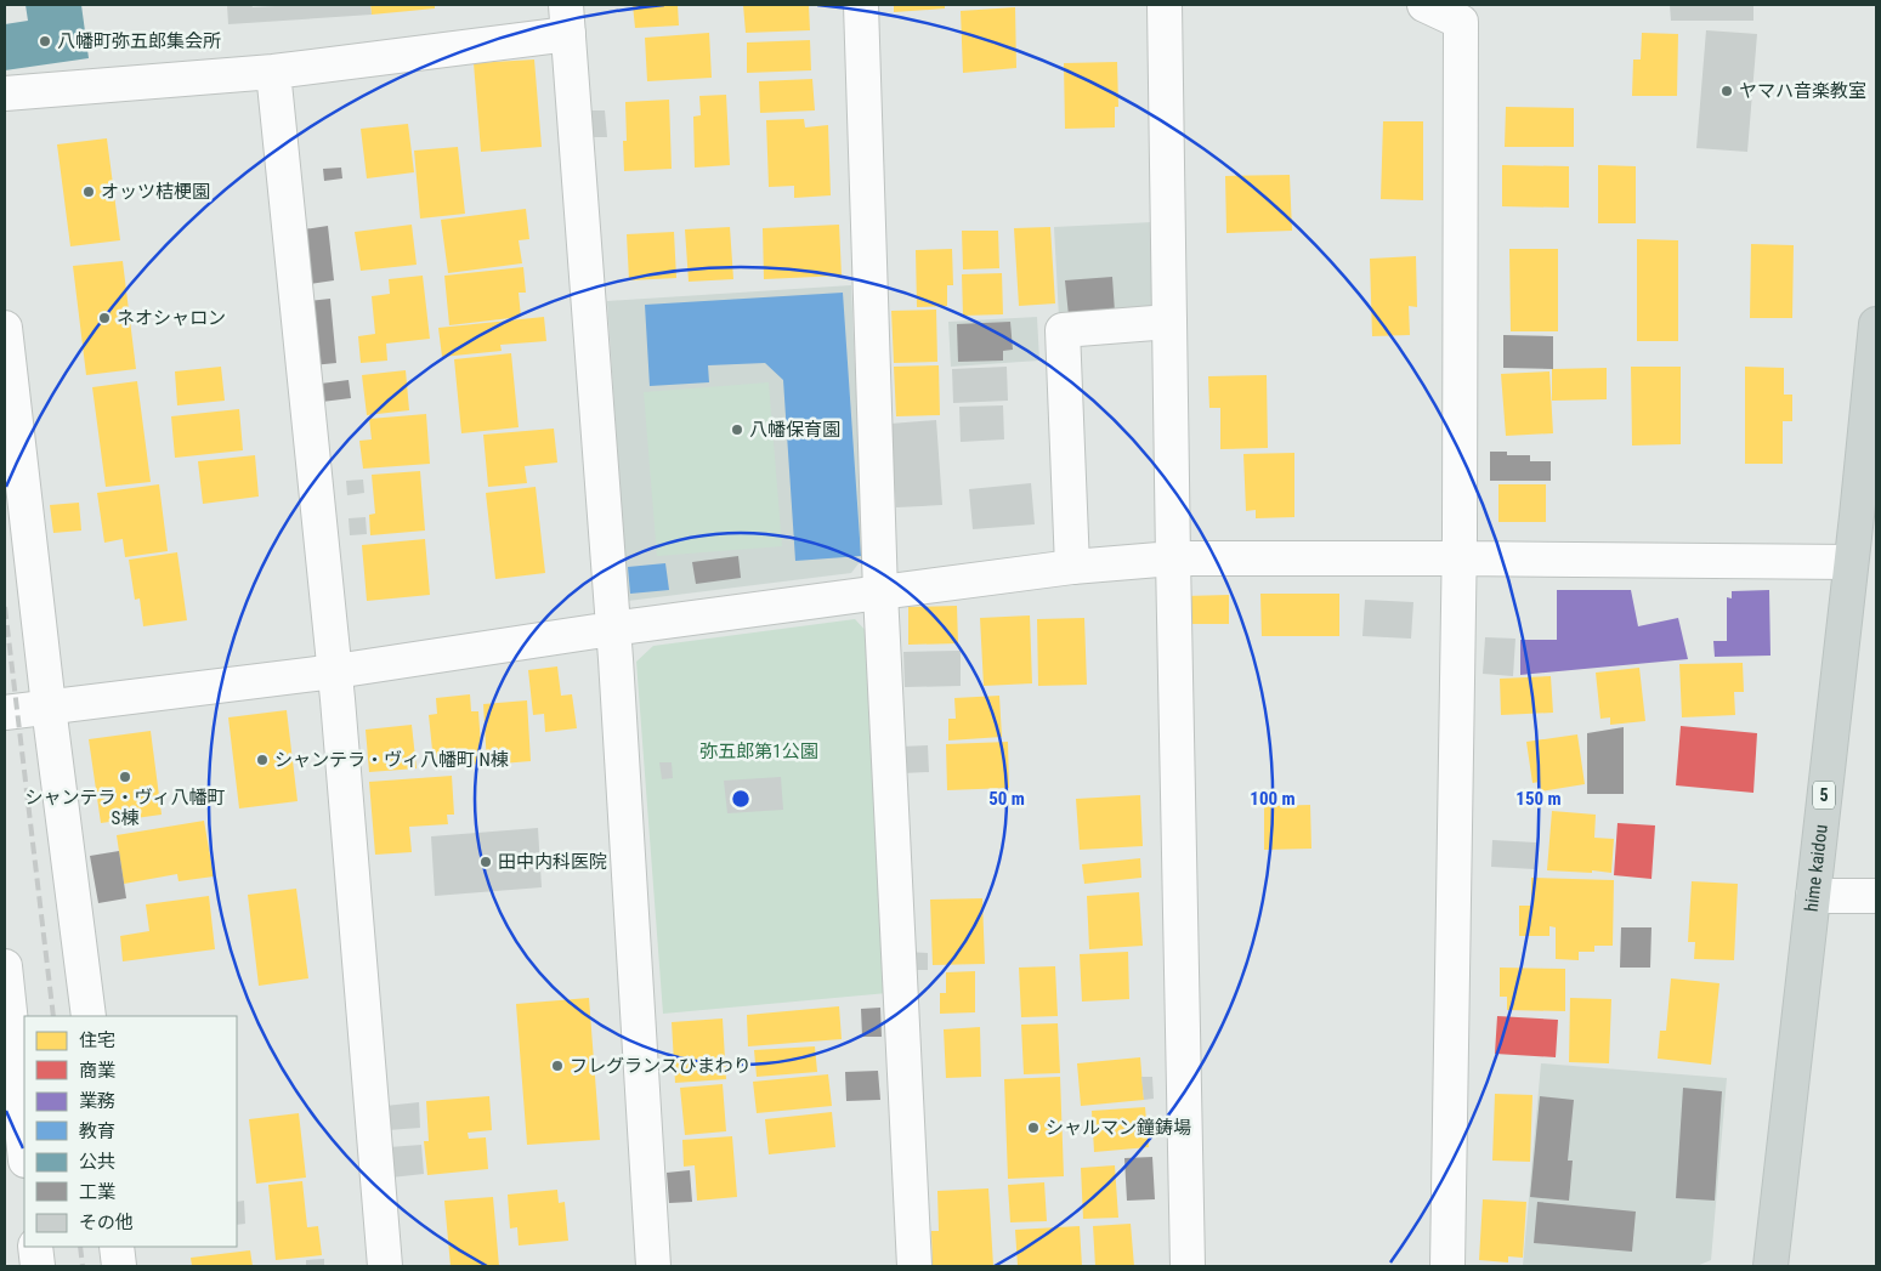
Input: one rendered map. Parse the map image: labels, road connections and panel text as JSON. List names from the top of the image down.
{
  "streets": {
    "main road": ["5", "hime kaidou"]
  },
  "parks": ["弥五郎第1公園"],
  "places": [
    "八幡町弥五郎集会所",
    "ヤマハ音楽教室",
    "オッツ桔梗園",
    "ネオシャロン",
    "八幡保育園",
    "シャンテラ・ヴィ八幡町 N棟",
    "シャンテラ・ヴィ八幡町 S棟",
    "田中内科医院",
    "フレグランスひまわり",
    "シャルマン鐘鋳場"
  ],
  "legend": [
    "住宅",
    "商業",
    "業務",
    "教育",
    "公共",
    "工業",
    "その他"
  ],
  "rings": ["50 m", "100 m", "150 m"]
}
